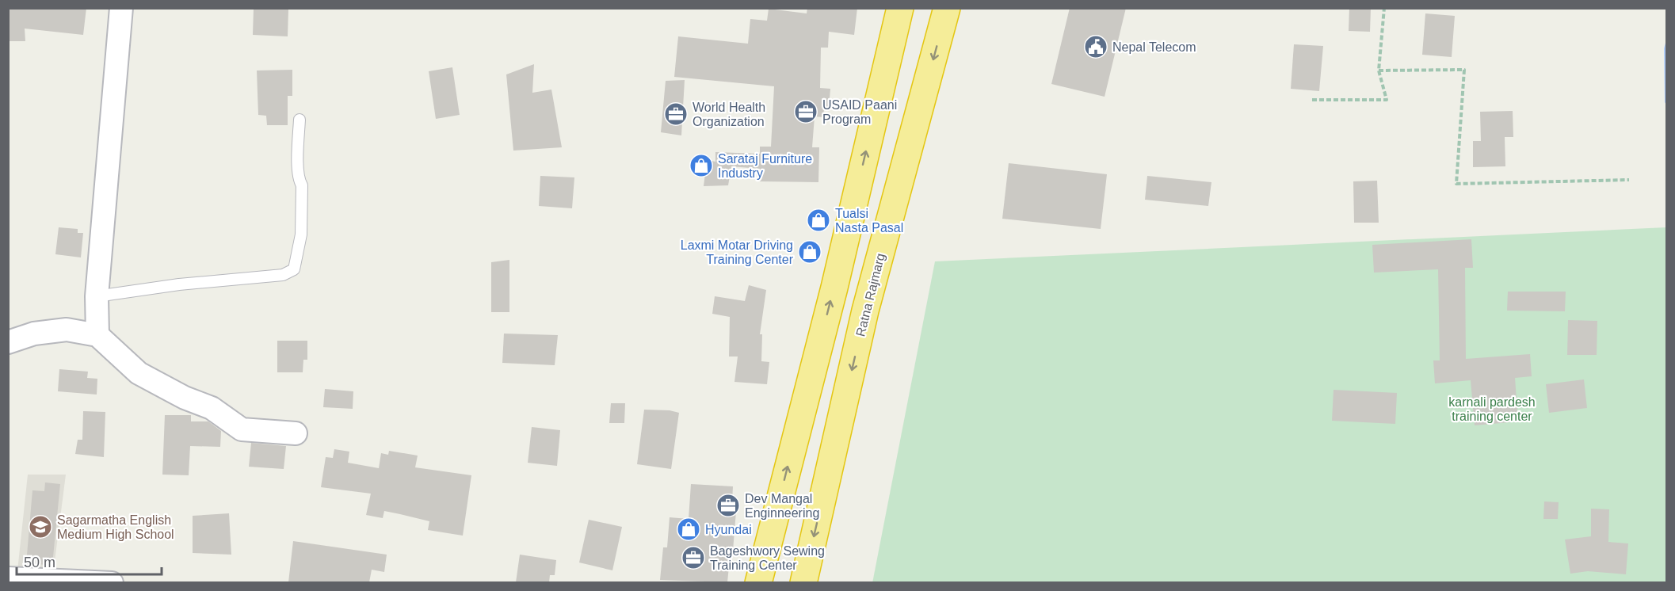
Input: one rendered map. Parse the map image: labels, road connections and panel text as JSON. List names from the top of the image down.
{
  "streets": {
    "highway": ["Ratna Rajmarg"]
  },
  "parks": ["karnali pardesh training center"],
  "places": {
    "public building": ["Nepal Telecom"],
    "office": [
      "USAID Paani Program",
      "World Health Organization",
      "Dev Mangal Enginneering",
      "Bageshwory Sewing Training Center"
    ],
    "shop": [
      "Sarataj Furniture Industry",
      "Tualsi Nasta Pasal",
      "Laxmi Motar Driving Training Center",
      "Hyundai"
    ],
    "school or university": ["Sagarmatha English Medium High School"]
  },
  "scale_bar": "50 m"
}
